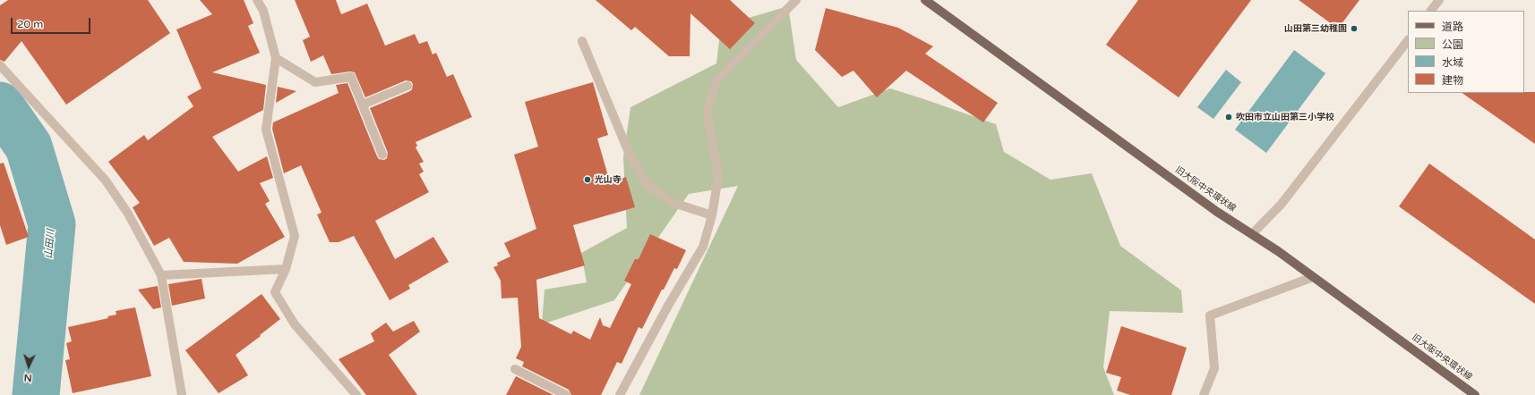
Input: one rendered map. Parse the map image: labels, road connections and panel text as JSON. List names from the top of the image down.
{
  "streets": {
    "main road": ["旧大阪中央環状線"]
  },
  "water": ["山田川"],
  "places": ["山田第三幼稚園", "吹田市立山田第三小学校", "光山寺"],
  "legend": [
    "道路",
    "公園",
    "水域",
    "建物"
  ],
  "scale_bar": "20 m",
  "north": "bottom"
}
